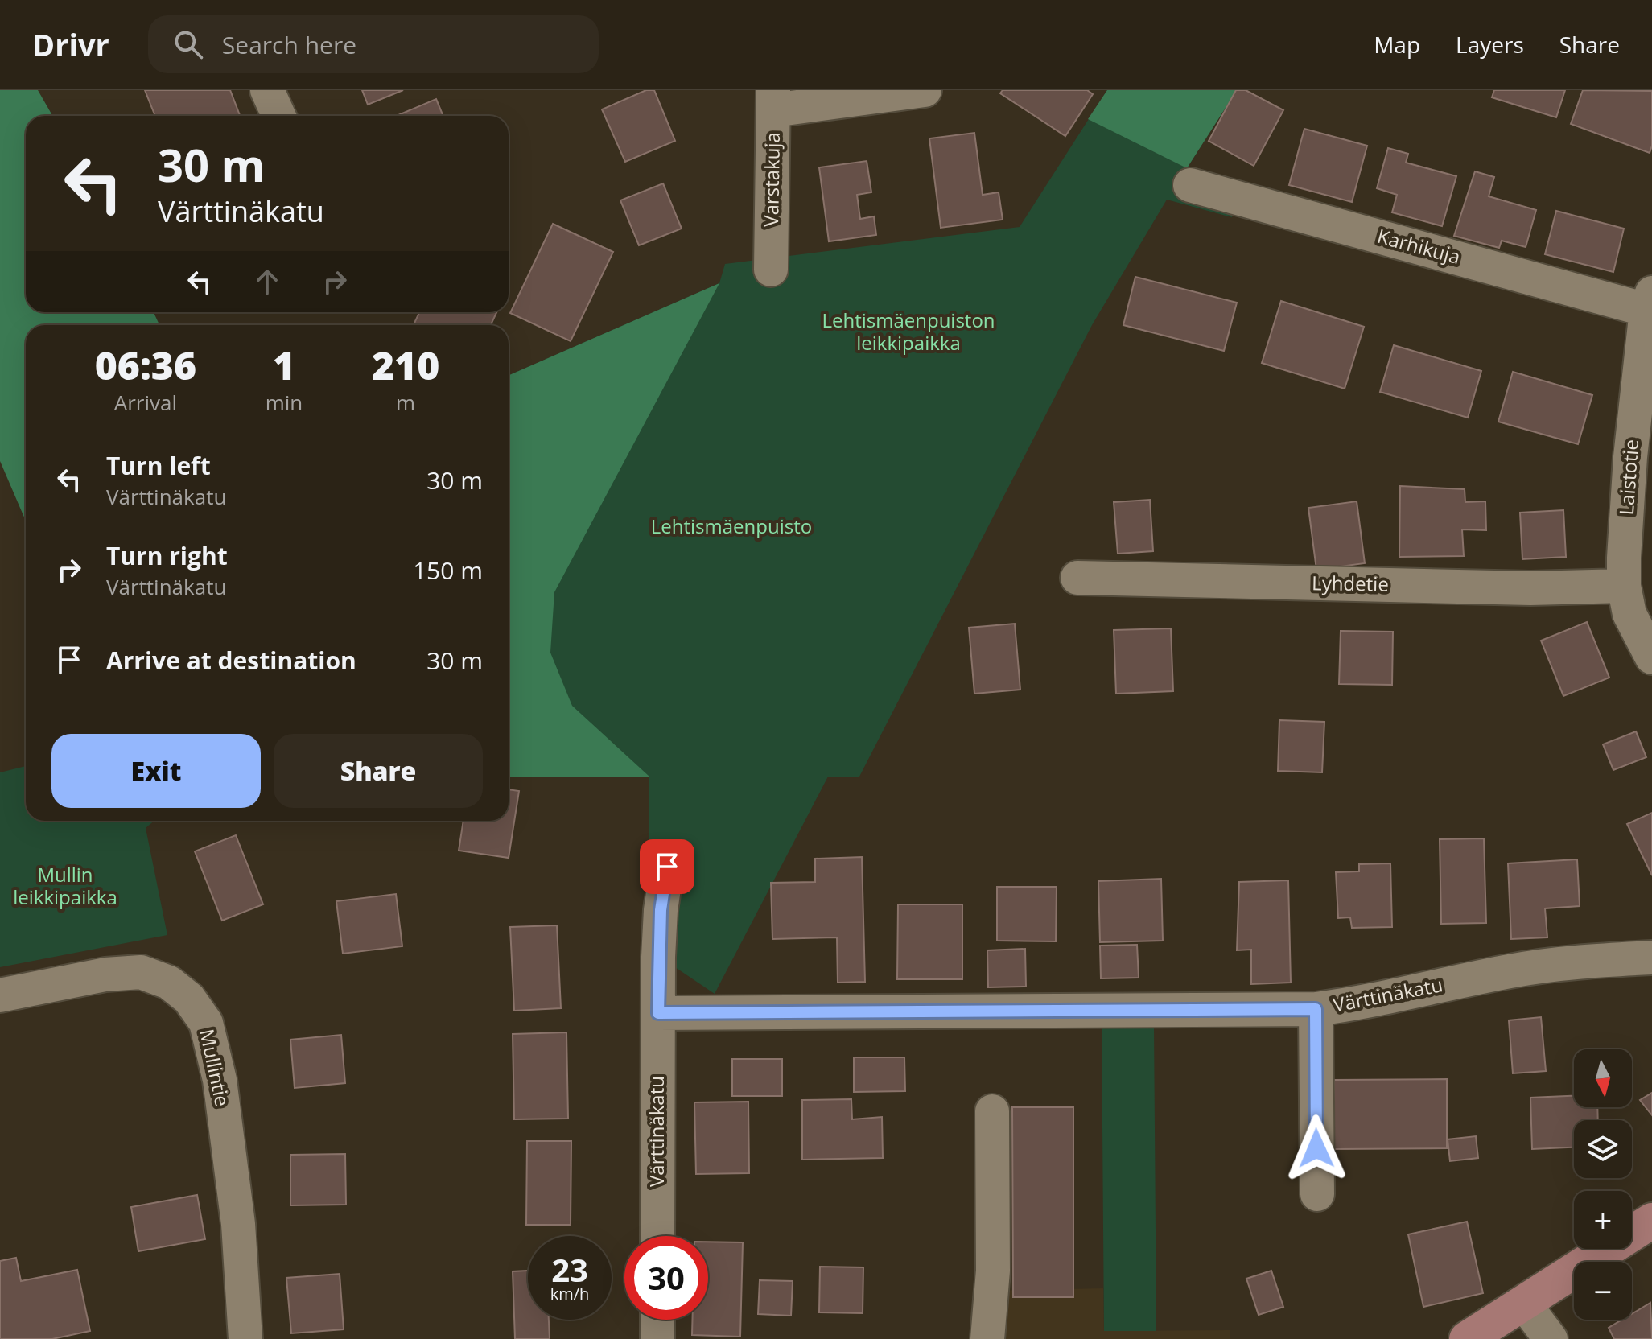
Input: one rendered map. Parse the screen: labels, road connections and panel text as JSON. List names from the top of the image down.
{
  "streets": {
    "street": [
      "Varstakuja",
      "Karhikuja",
      "Laistotie",
      "Lyhdetie",
      "Värttinäkatu",
      "Mullintie"
    ]
  },
  "crossings": [
    ["Karhikuja", "Laistotie"],
    ["Laistotie", "Lyhdetie"]
  ],
  "parks": ["Lehtismäenpuiston leikkipaikka", "Lehtismäenpuisto", "Mullin leikkipaikka"],
  "north": "bottom",
  "page": {
    "header": "Drivr",
    "search": "Search here",
    "nav": ["Map", "Layers", "Share"],
    "turn": ["30 m", "Värttinäkatu"],
    "eta": [
      "06:36",
      "Arrival",
      "1",
      "min",
      "210",
      "m"
    ],
    "list": [
      {
        "name": "Turn left",
        "note": "Värttinäkatu",
        "value": "30 m"
      },
      {
        "name": "Turn right",
        "note": "Värttinäkatu",
        "value": "150 m"
      },
      {
        "name": "Arrive at destination",
        "value": "30 m"
      }
    ],
    "buttons": ["Exit", "Share"],
    "map_buttons": ["+", "−"],
    "speed": "23 km/h",
    "limit": "30"
  }
}
